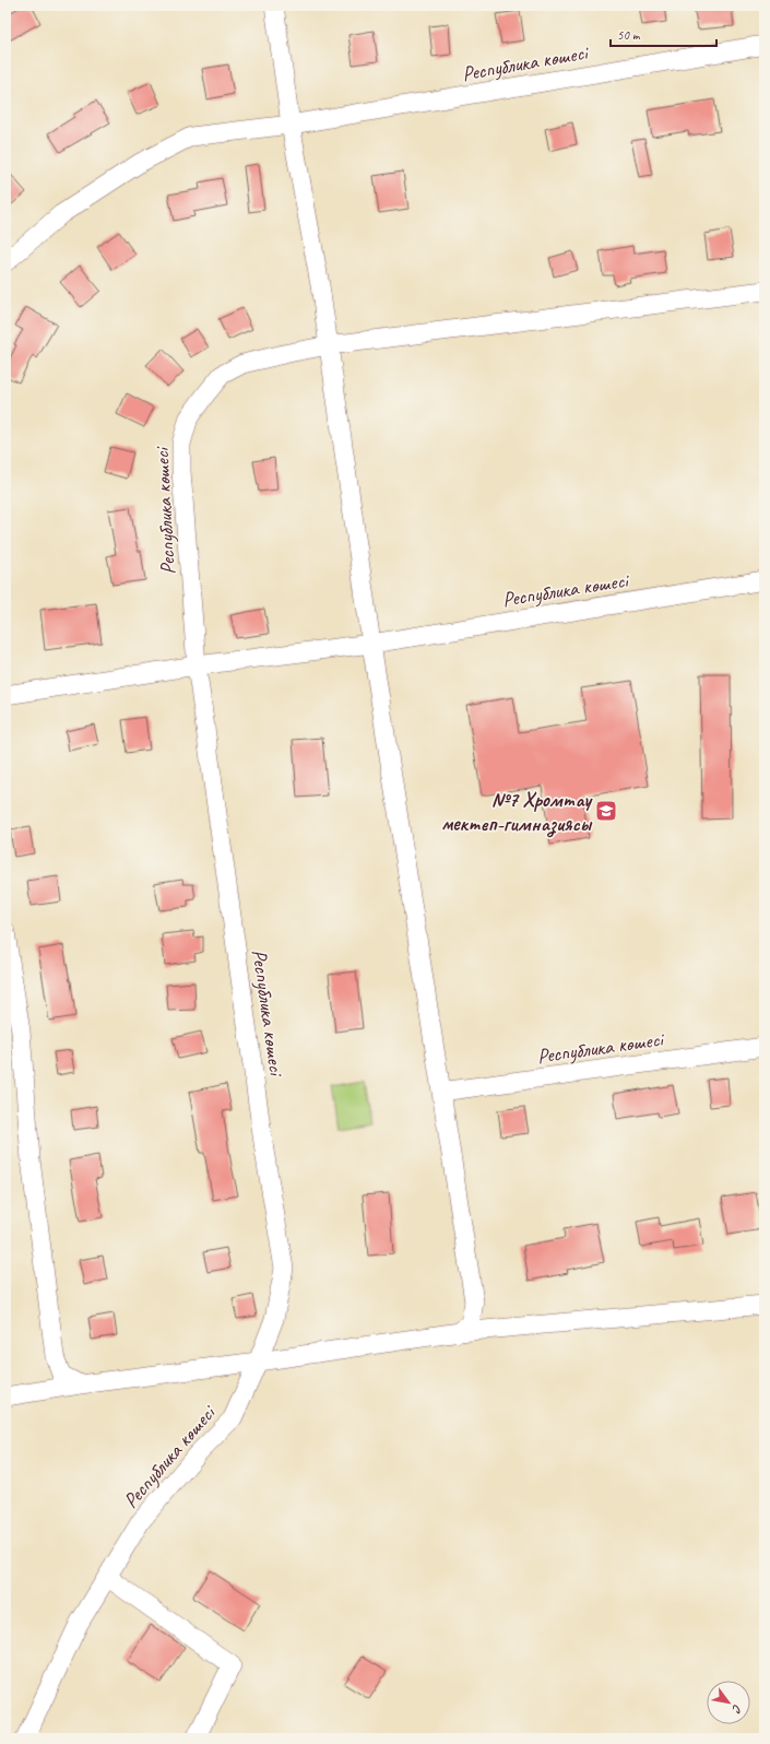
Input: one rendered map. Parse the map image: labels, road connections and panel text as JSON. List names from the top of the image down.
{
  "streets": {
    "street": ["Республика көшесі"]
  },
  "places": {
    "school or university": ["№7 Хромтау мектеп-гимназиясы"]
  },
  "scale_bar": "50 m",
  "north": "bottom right"
}
